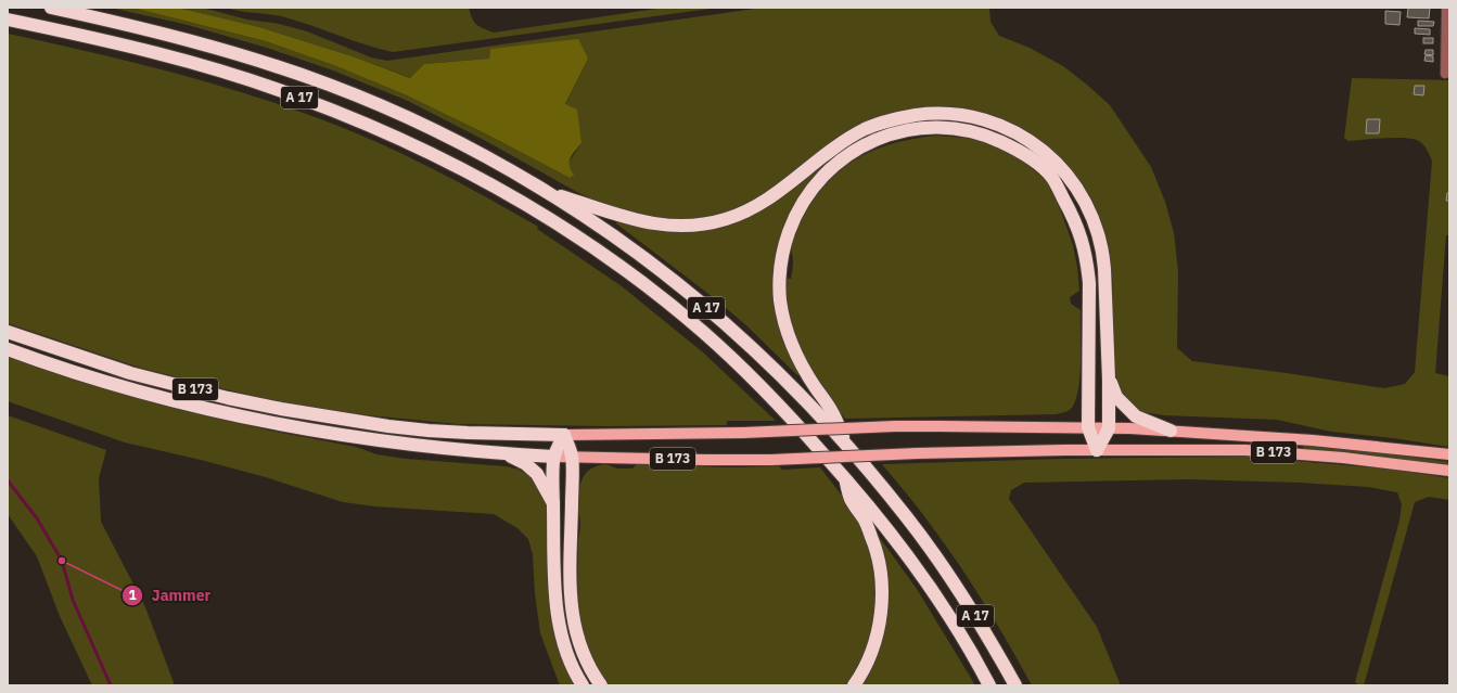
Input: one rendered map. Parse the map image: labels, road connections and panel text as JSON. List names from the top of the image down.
{
  "streets": {
    "highway": ["A 17", "B 173"]
  },
  "places": ["Jammer"]
}
